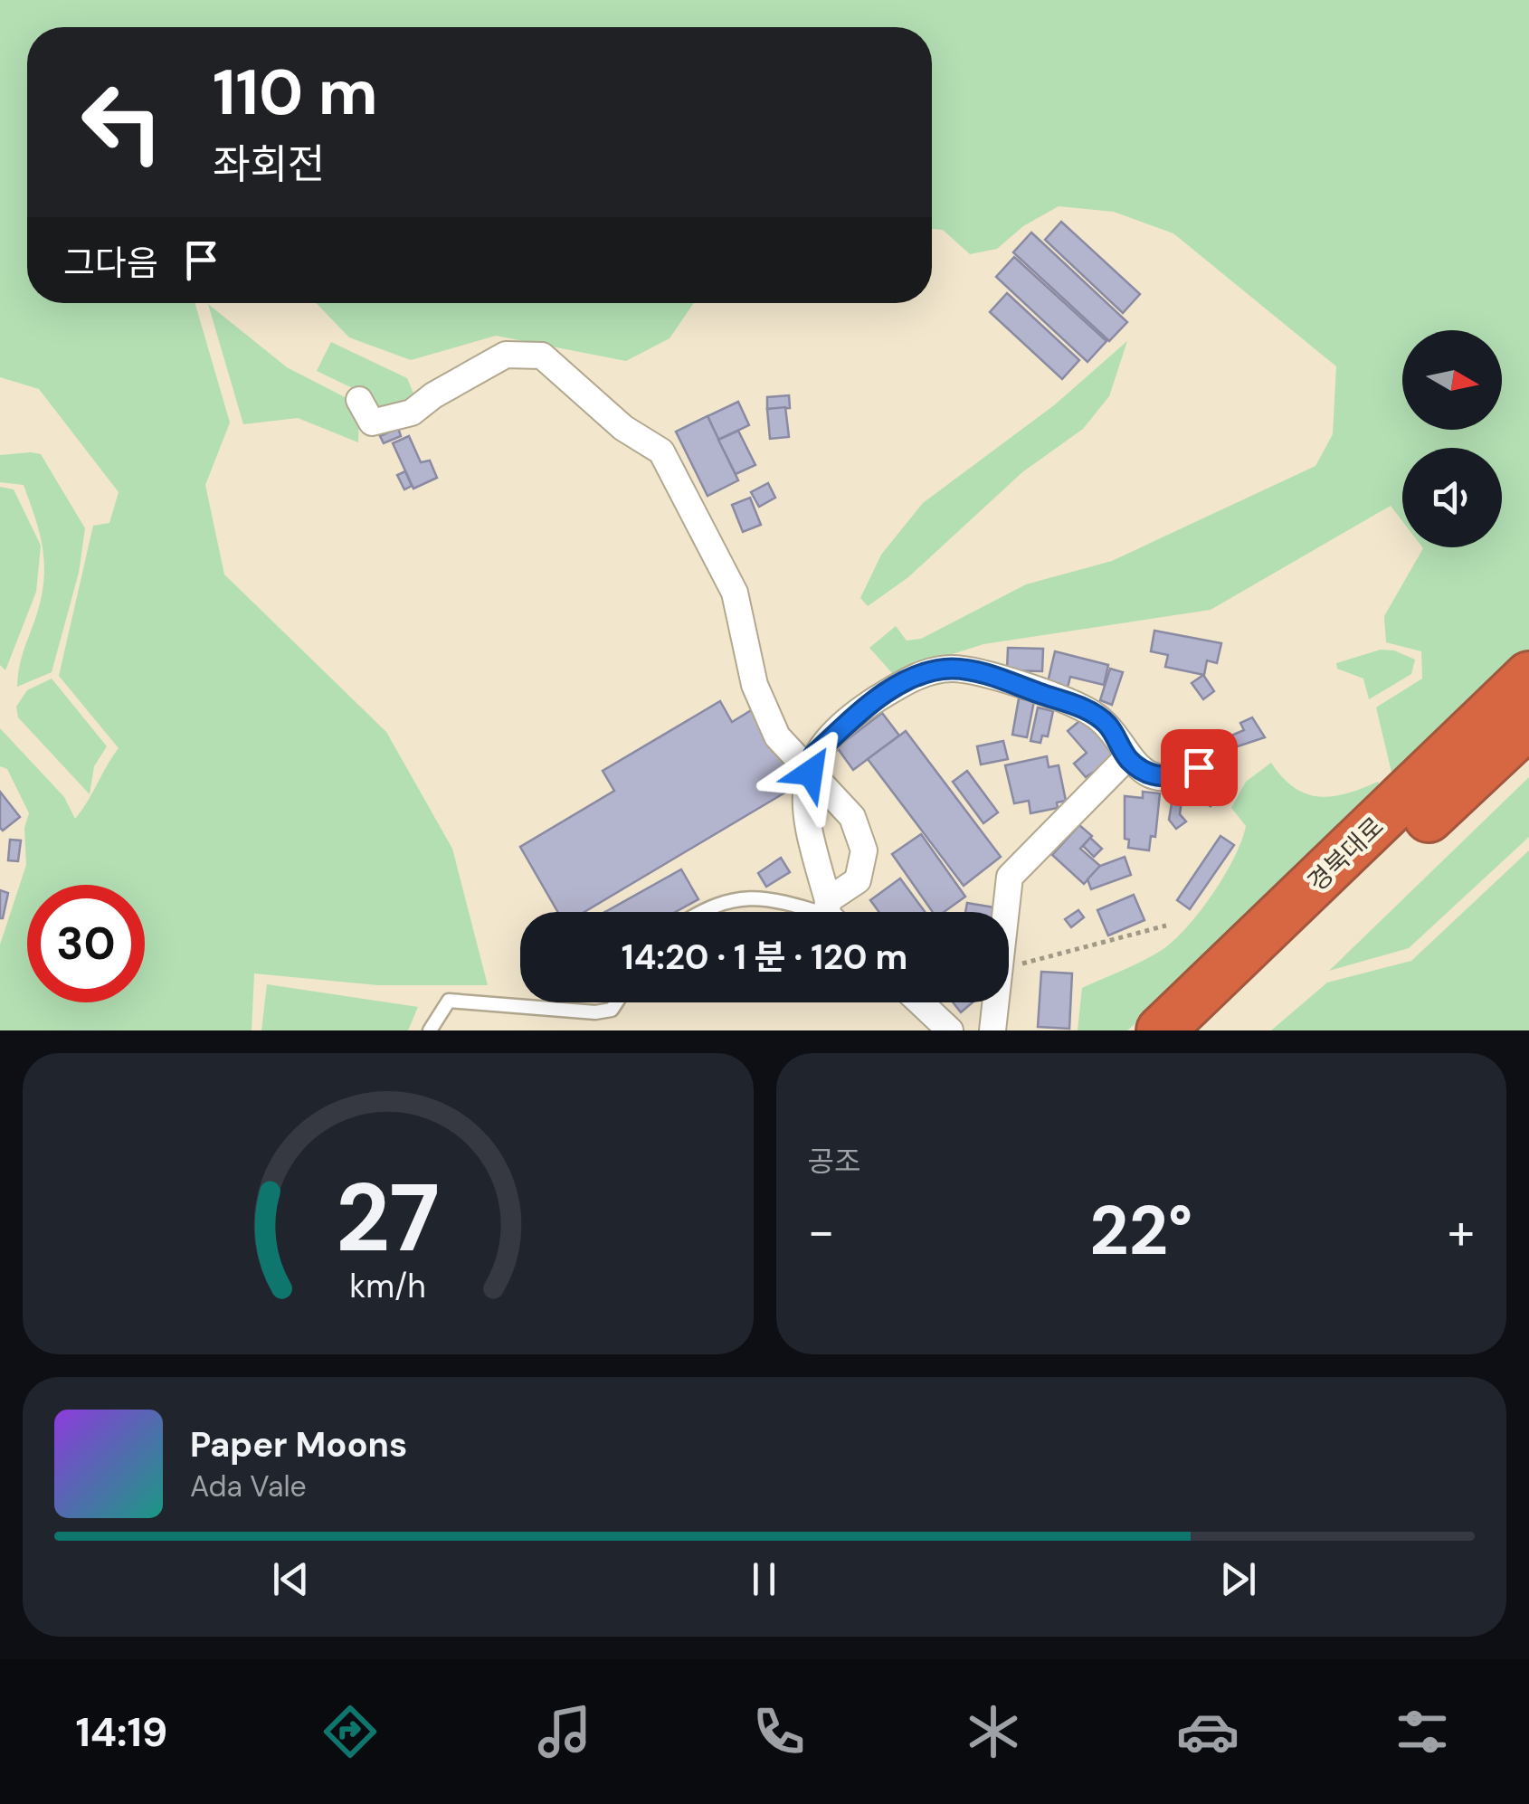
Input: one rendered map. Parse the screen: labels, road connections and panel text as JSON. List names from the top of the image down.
{
  "streets": {
    "highway": ["경북대로"]
  },
  "north": "right",
  "page": {
    "turn": ["110 m", "좌회전"],
    "then": "그다음",
    "limit": "30",
    "trip": "14:20 · 1 분 · 120 m",
    "tile": "공조",
    "heat": ["−", "22°", "+"],
    "song": ["Paper Moons", "Ada Vale"],
    "tabs": "14:19",
    "gauge": ["27", "km/h"]
  }
}
